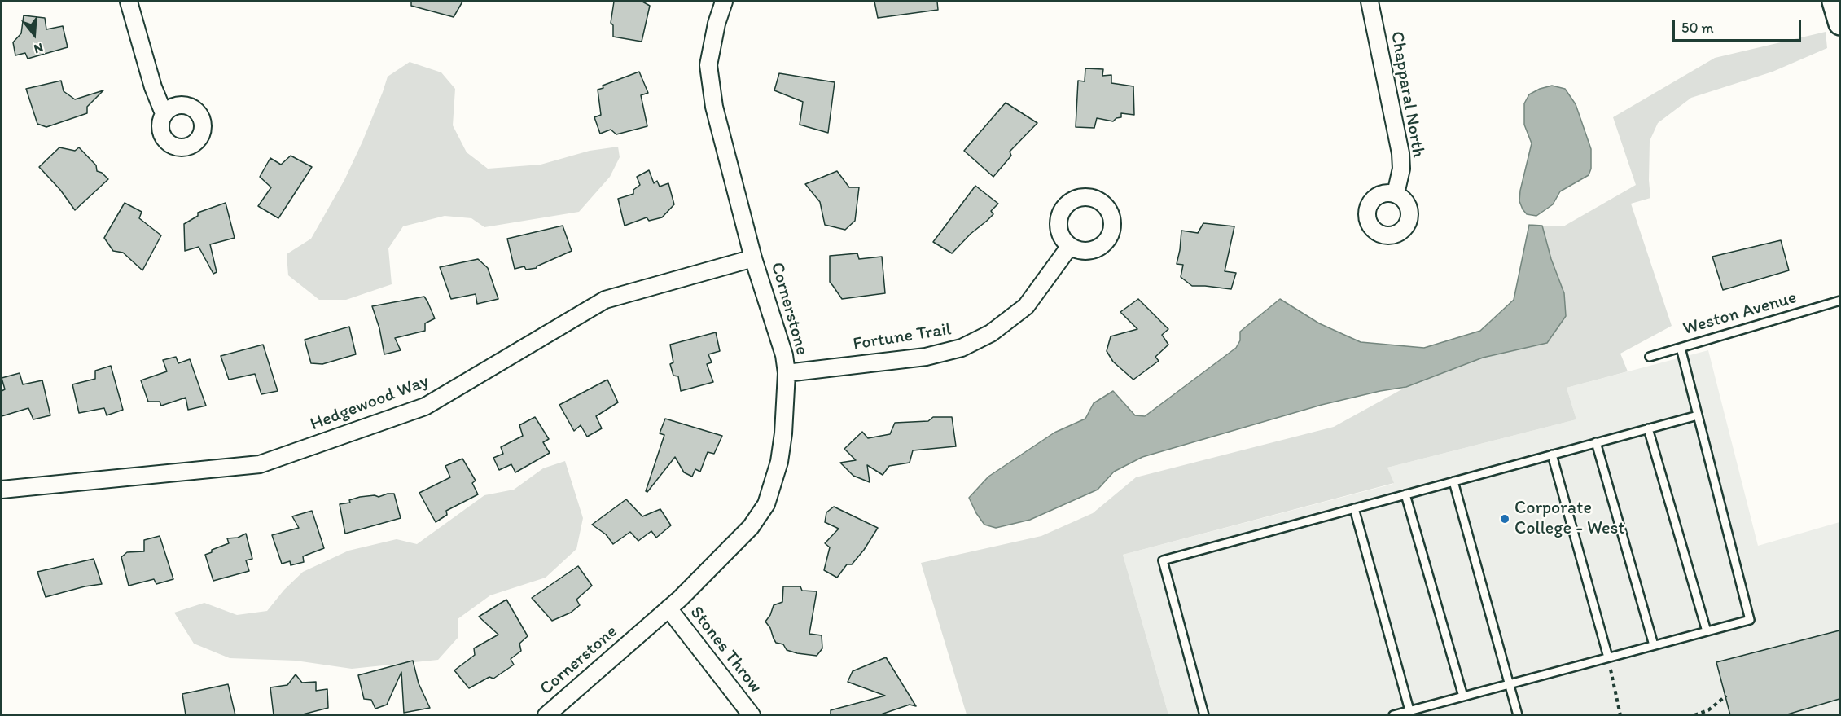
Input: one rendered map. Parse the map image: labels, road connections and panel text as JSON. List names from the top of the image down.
{
  "streets": {
    "street": [
      "Chapparal North",
      "Cornerstone",
      "Fortune Trail",
      "Hedgewood Way",
      "Stones Throw"
    ],
    "lane": ["Weston Avenue"]
  },
  "crossings": [
    ["Cornerstone", "Fortune Trail"],
    ["Cornerstone", "Hedgewood Way"],
    ["Cornerstone", "Stones Throw"]
  ],
  "places": ["Corporate College - West"],
  "scale_bar": "50 m",
  "north": "bottom"
}
